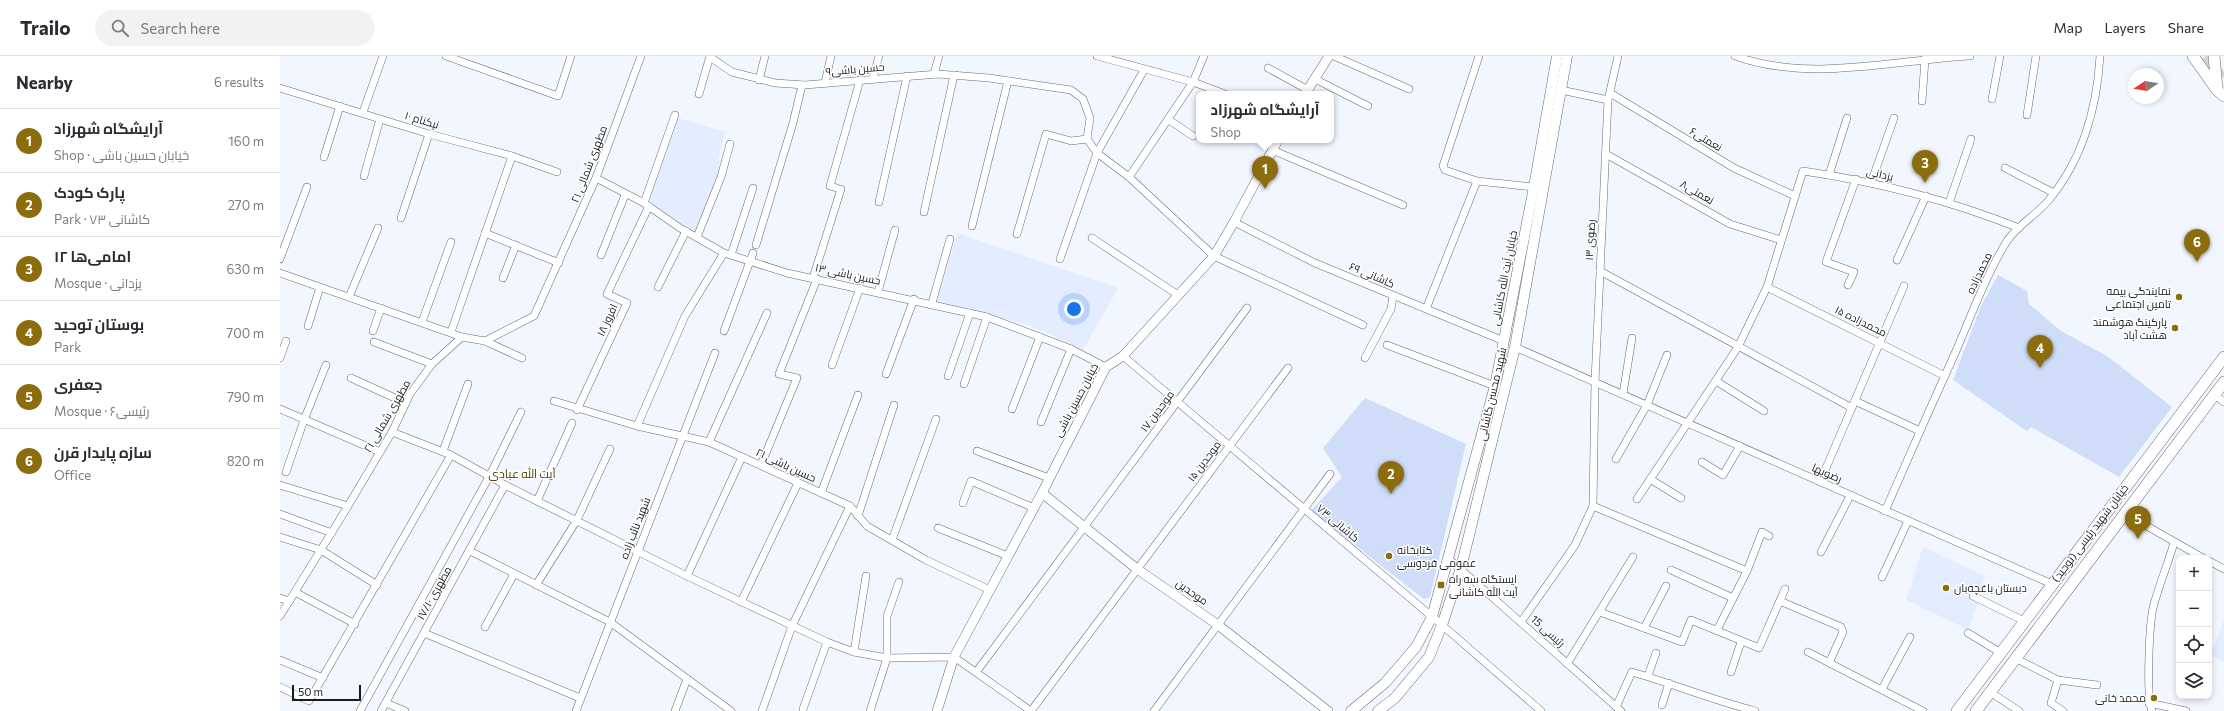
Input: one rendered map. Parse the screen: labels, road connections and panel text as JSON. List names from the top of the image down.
{
  "streets": {
    "main road": ["خیابان آیت الله کاشانی", "شهید محسن کاشانی", "خیابان شهید رئیسی (توحید)"],
    "street": [
      "حسین باشی۹",
      "نیکنام ۱۰",
      "نعمتی۶",
      "مطهری شمالی ۲۱",
      "یزدانی",
      "نعمتی۸",
      "رضوی ۱۳",
      "محمدزاده",
      "حسین باشی ۱۳",
      "کاشانی ۶۹",
      "افروز ۱۸",
      "محمدزاده ۱۵",
      "خیابان حسین باشی",
      "موحدین ۱۷",
      "موحدین ۱۵",
      "حسین باشی ۲۱",
      "رضویها",
      "کاشانی ۷۳",
      "شهید نائب زاده",
      "موحدین",
      "مطهری ۱۷/۱۰",
      "رئیسی 15"
    ]
  },
  "crossings": [
    ["نعمتی۶", "یزدانی"],
    ["نعمتی۶", "رضوی ۱۳"],
    ["نعمتی۶", "شهید محسن کاشانی"],
    ["مطهری شمالی ۲۱", "حسین باشی ۱۳"],
    ["یزدانی", "محمدزاده"],
    ["نعمتی۸", "رضوی ۱۳"],
    ["رضوی ۱۳", "رضویها"],
    ["محمدزاده", "محمدزاده ۱۵"],
    ["محمدزاده", "رضویها"],
    ["حسین باشی ۱۳", "افروز ۱۸"],
    ["حسین باشی ۱۳", "خیابان حسین باشی"],
    ["کاشانی ۶۹", "خیابان آیت الله کاشانی"],
    ["کاشانی ۶۹", "خیابان حسین باشی"],
    ["خیابان آیت الله کاشانی", "کاشانی ۷۳"],
    ["خیابان آیت الله کاشانی", "رئیسی 15"],
    ["افروز ۱۸", "حسین باشی ۲۱"],
    ["شهید محسن کاشانی", "رضویها"],
    ["شهید محسن کاشانی", "کاشانی ۷۳"],
    ["شهید محسن کاشانی", "رئیسی 15"],
    ["خیابان حسین باشی", "حسین باشی ۲۱"],
    ["خیابان حسین باشی", "کاشانی ۷۳"],
    ["خیابان حسین باشی", "موحدین"],
    ["موحدین ۱۷", "کاشانی ۷۳"],
    ["موحدین ۱۷", "موحدین"],
    ["موحدین ۱۵", "کاشانی ۷۳"],
    ["موحدین ۱۵", "موحدین"],
    ["حسین باشی ۲۱", "شهید نائب زاده"],
    ["رضویها", "خیابان شهید رئیسی (توحید)"]
  ],
  "districts": ["آیت الله عبادی"],
  "places": {
    "other": [
      "نمایندگی بیمه تامین اجتماعی",
      "پارکینگ هوشمند هشت آباد",
      "کتابخانه عمومی فردوسی",
      "دبستان باغچه‌بان",
      "محمد خانی"
    ],
    "transit": ["ایستگاه سه راه آیت الله کاشانی"]
  },
  "scale_bar": "50 m",
  "north": "left",
  "page": {
    "header": "Trailo",
    "search": "Search here",
    "nav": ["Map", "Layers", "Share"],
    "heading": ["Nearby", "6 results"],
    "popup": ["آرایشگاه شهرزاد", "Shop"],
    "list": [
      {
        "mark": "1",
        "name": "آرایشگاه شهرزاد",
        "note": "Shop · خیابان حسین باشی",
        "value": "160 m"
      },
      {
        "mark": "2",
        "name": "پارک کودک",
        "note": "Park · کاشانی ۷۳",
        "value": "270 m"
      },
      {
        "mark": "3",
        "name": "۱۲ امامی‌ها",
        "note": "Mosque · یزدانی",
        "value": "630 m"
      },
      {
        "mark": "4",
        "name": "بوستان توحید",
        "note": "Park",
        "value": "700 m"
      },
      {
        "mark": "5",
        "name": "جعفری",
        "note": "Mosque · رئیسی۶",
        "value": "790 m"
      },
      {
        "mark": "6",
        "name": "سازه پایدار قرن",
        "note": "Office",
        "value": "820 m"
      }
    ],
    "pins": [
      "3",
      "1",
      "6",
      "4",
      "2",
      "5"
    ],
    "map_buttons": ["+", "−"],
    "scale": "50 m"
  }
}
